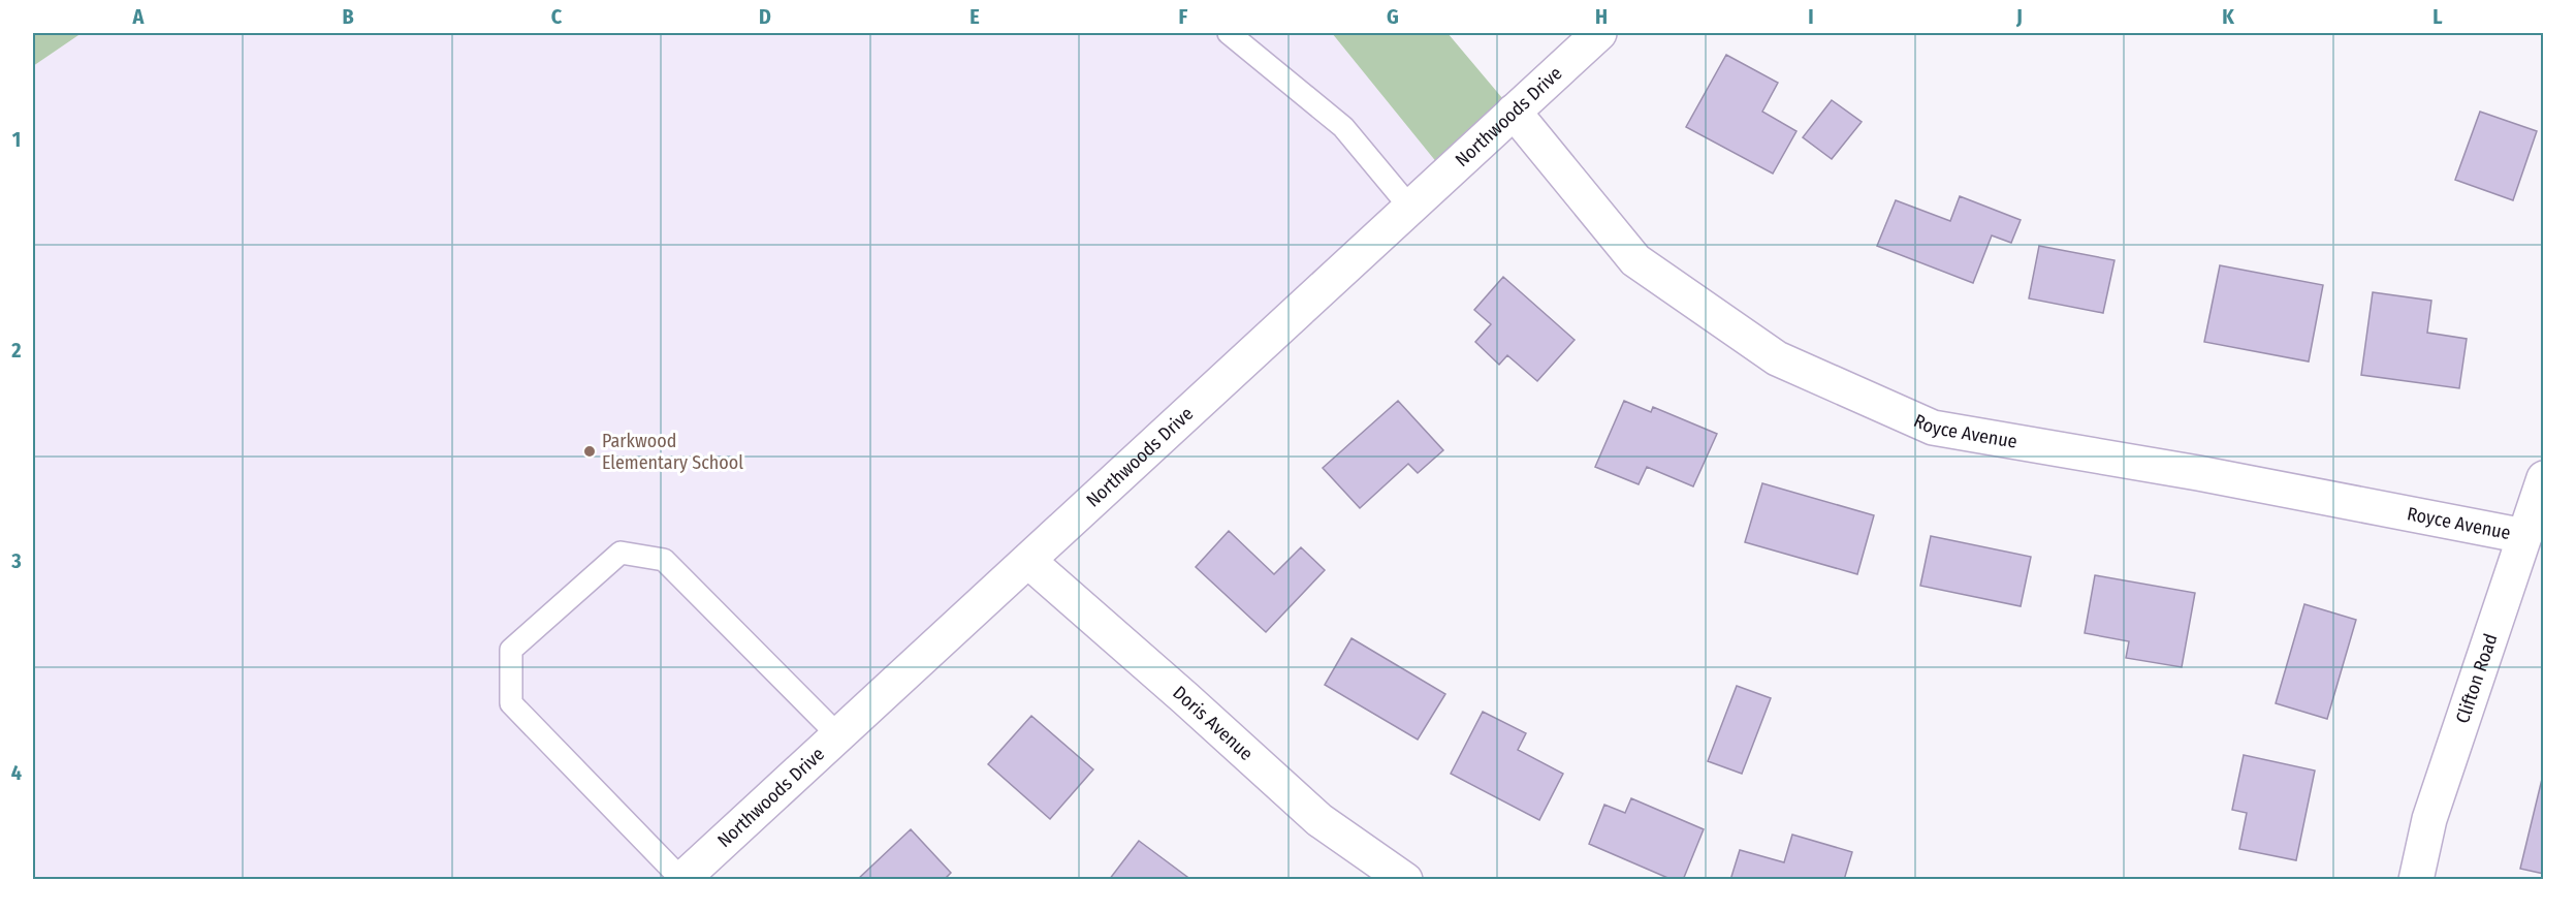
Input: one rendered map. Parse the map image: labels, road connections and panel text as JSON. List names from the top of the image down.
{
  "streets": {
    "street": [
      "Northwoods Drive",
      "Royce Avenue",
      "Clifton Road",
      "Doris Avenue"
    ]
  },
  "crossings": [
    ["Northwoods Drive", "Royce Avenue"],
    ["Northwoods Drive", "Doris Avenue"],
    ["Royce Avenue", "Clifton Road"]
  ],
  "places": ["Parkwood Elementary School"],
  "grid": {
    "columns": [
      "A",
      "B",
      "C",
      "D",
      "E",
      "F",
      "G",
      "H",
      "I",
      "J",
      "K",
      "L"
    ],
    "rows": [
      "1",
      "2",
      "3",
      "4"
    ]
  }
}
